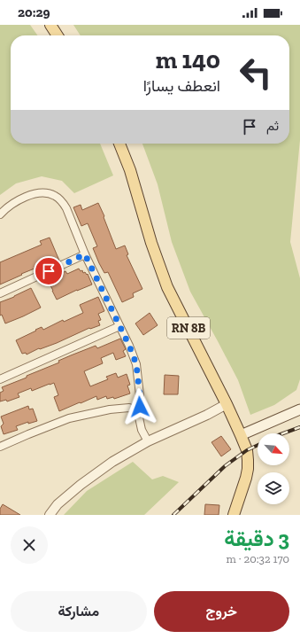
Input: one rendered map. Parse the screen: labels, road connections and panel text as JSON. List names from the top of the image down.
{
  "streets": {
    "main road": ["RN 8B"]
  },
  "north": "bottom right",
  "page": {
    "status": "20:29",
    "turn": ["140 m", "انعطف يسارًا"],
    "then": "ثم",
    "heading": ["3 دقيقة", "170 m · 20:32"],
    "buttons": ["خروج", "مشاركة"]
  }
}
